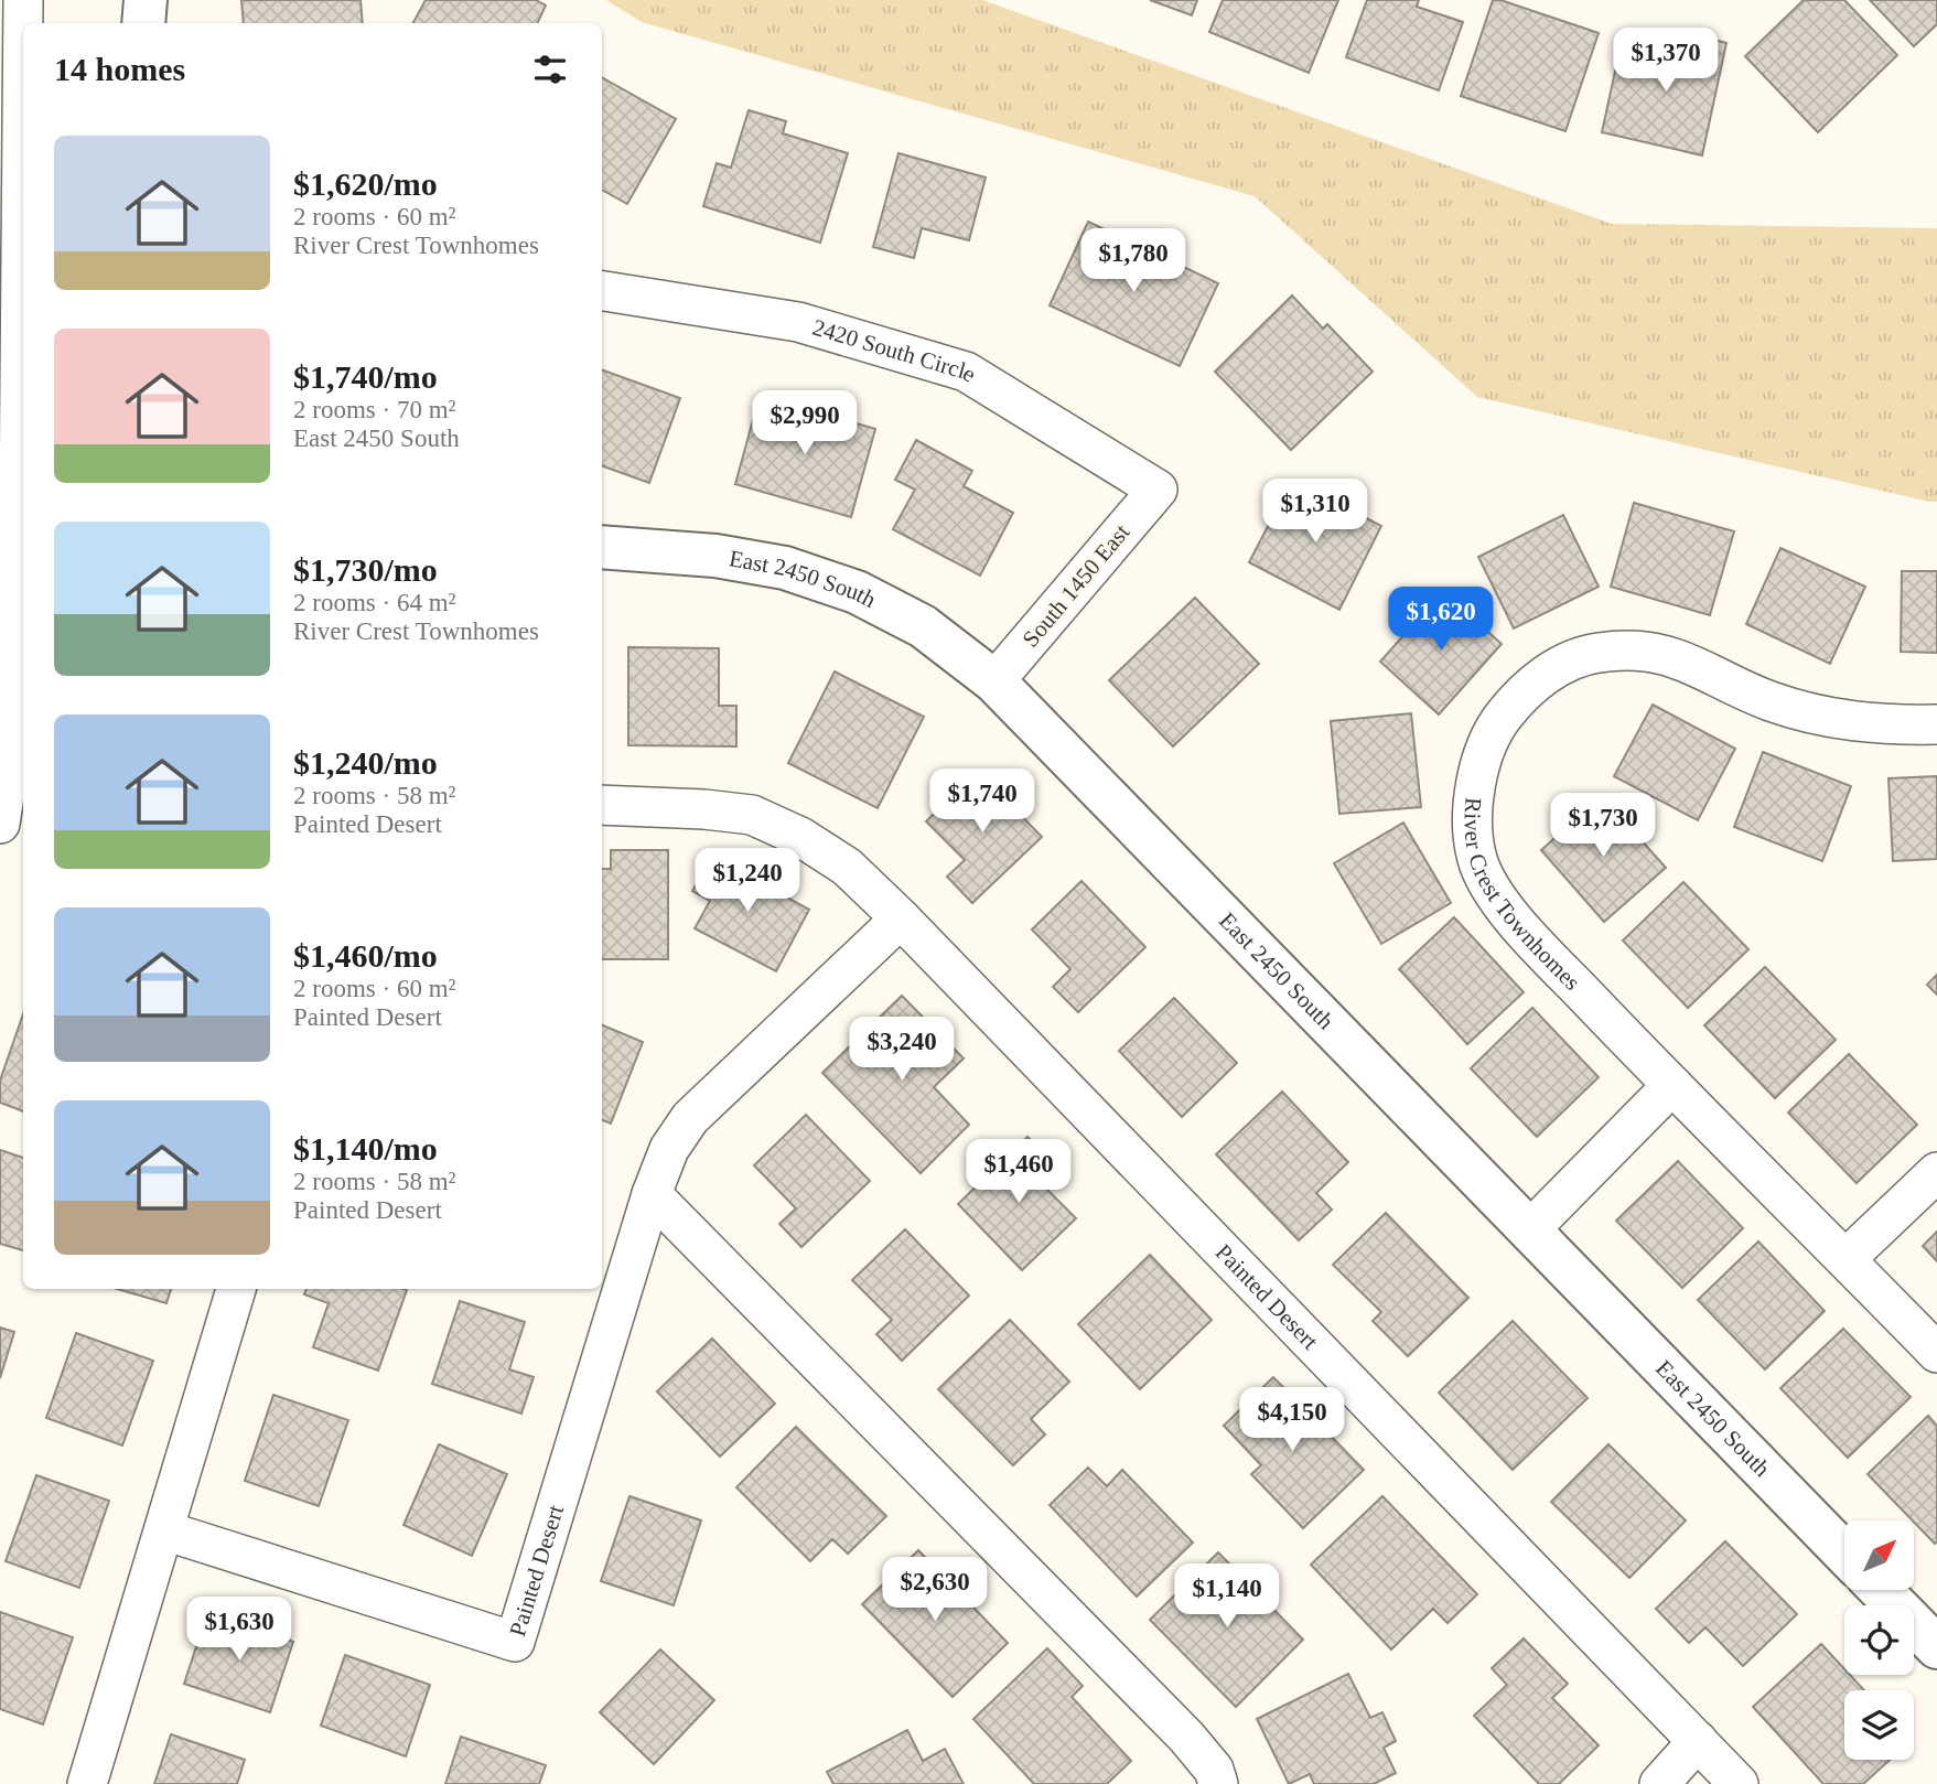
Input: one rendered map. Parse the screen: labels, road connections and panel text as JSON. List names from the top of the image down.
{
  "streets": {
    "street": [
      "2420 South Circle",
      "East 2450 South",
      "South 1450 East",
      "River Crest Townhomes",
      "Painted Desert"
    ]
  },
  "crossings": [
    ["2420 South Circle", "South 1450 East"],
    ["East 2450 South", "South 1450 East"]
  ],
  "north": "top right",
  "page": {
    "heading": "14 homes",
    "price": [
      "$1,370",
      "$1,780",
      "$2,990",
      "$1,310",
      "$1,620",
      "$1,740",
      "$1,730",
      "$1,240",
      "$3,240",
      "$1,460",
      "$4,150",
      "$2,630",
      "$1,140",
      "$1,630"
    ],
    "list": [
      {
        "name": "$1,620/mo",
        "note": "2 rooms · 60 m² · River Crest Townhomes"
      },
      {
        "name": "$1,740/mo",
        "note": "2 rooms · 70 m² · East 2450 South"
      },
      {
        "name": "$1,730/mo",
        "note": "2 rooms · 64 m² · River Crest Townhomes"
      },
      {
        "name": "$1,240/mo",
        "note": "2 rooms · 58 m² · Painted Desert"
      },
      {
        "name": "$1,460/mo",
        "note": "2 rooms · 60 m² · Painted Desert"
      },
      {
        "name": "$1,140/mo",
        "note": "2 rooms · 58 m² · Painted Desert"
      }
    ]
  }
}
